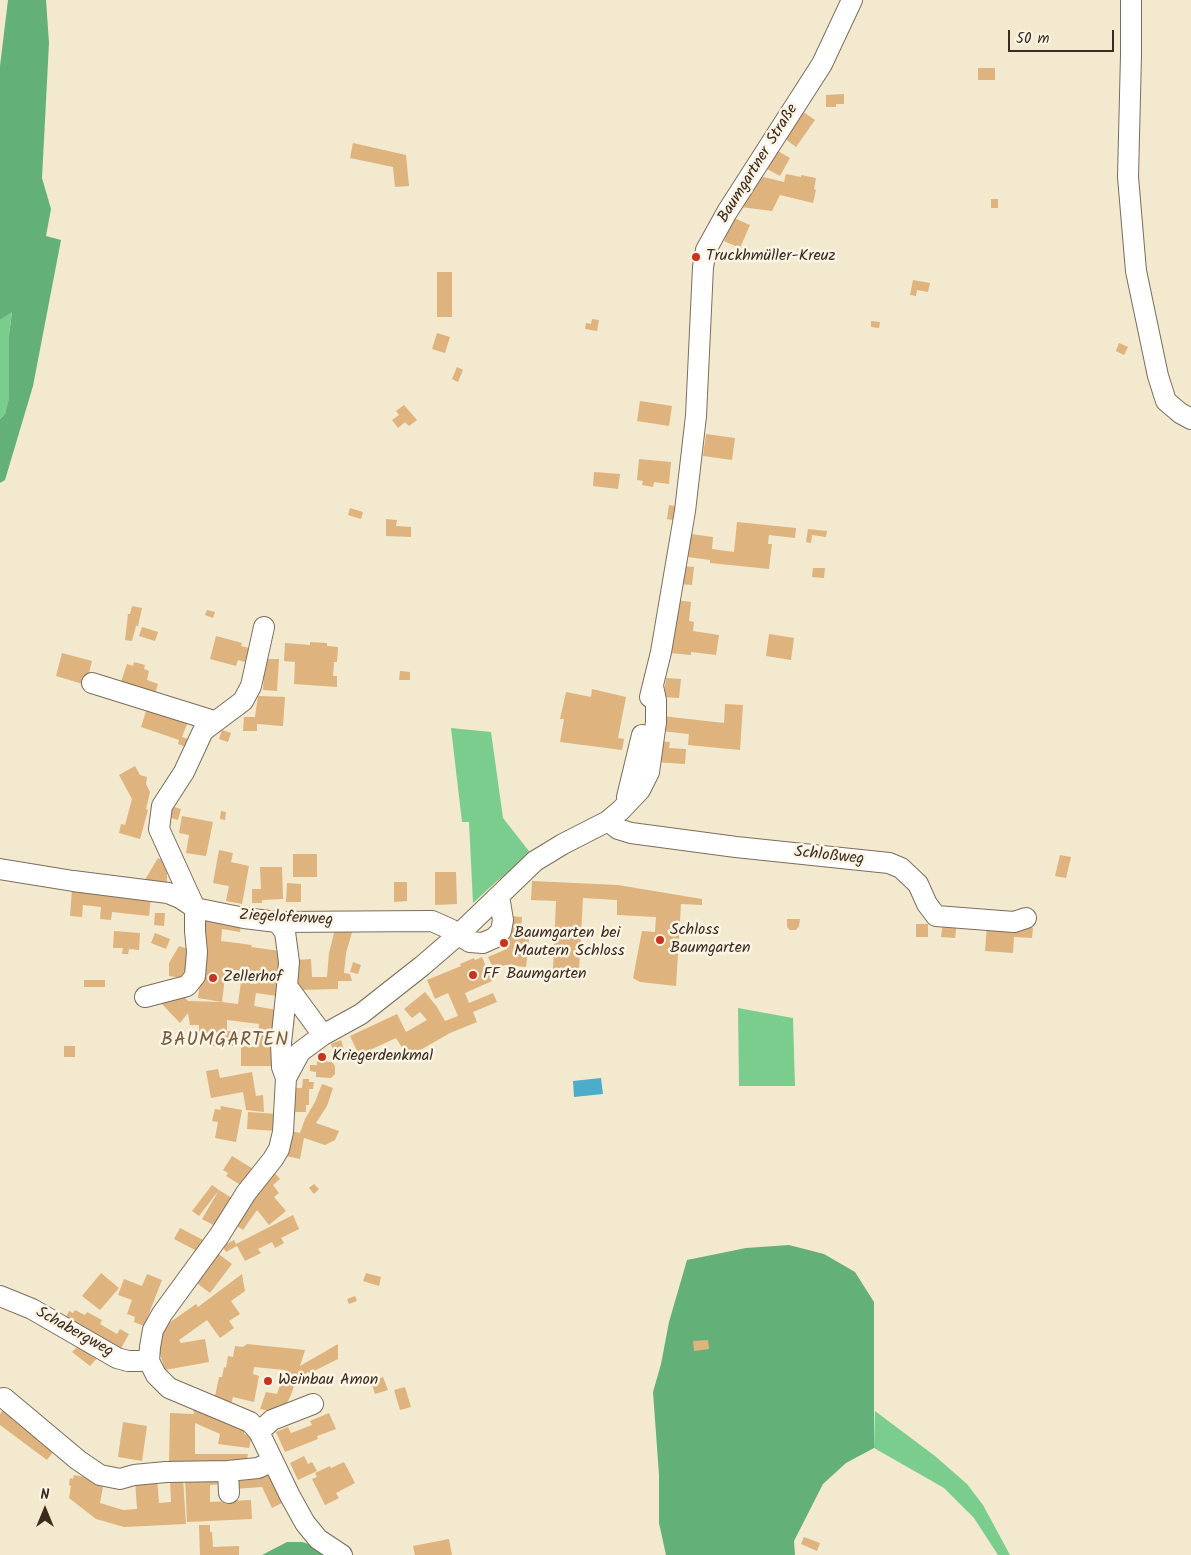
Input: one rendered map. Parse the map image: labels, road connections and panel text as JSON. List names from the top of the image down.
{
  "streets": {
    "street": [
      "Baumgartner Straße",
      "Schloßweg",
      "Ziegelofenweg",
      "Schabergweg"
    ]
  },
  "crossings": [
    ["Baumgartner Straße", "Schloßweg"]
  ],
  "districts": ["BAUMGARTEN"],
  "places": [
    "Truckhmüller-Kreuz",
    "Schloss Baumgarten",
    "Baumgarten bei Mautern Schloss",
    "FF Baumgarten",
    "Zellerhof",
    "Kriegerdenkmal",
    "Weinbau Amon"
  ],
  "scale_bar": "50 m",
  "north": "top"
}
